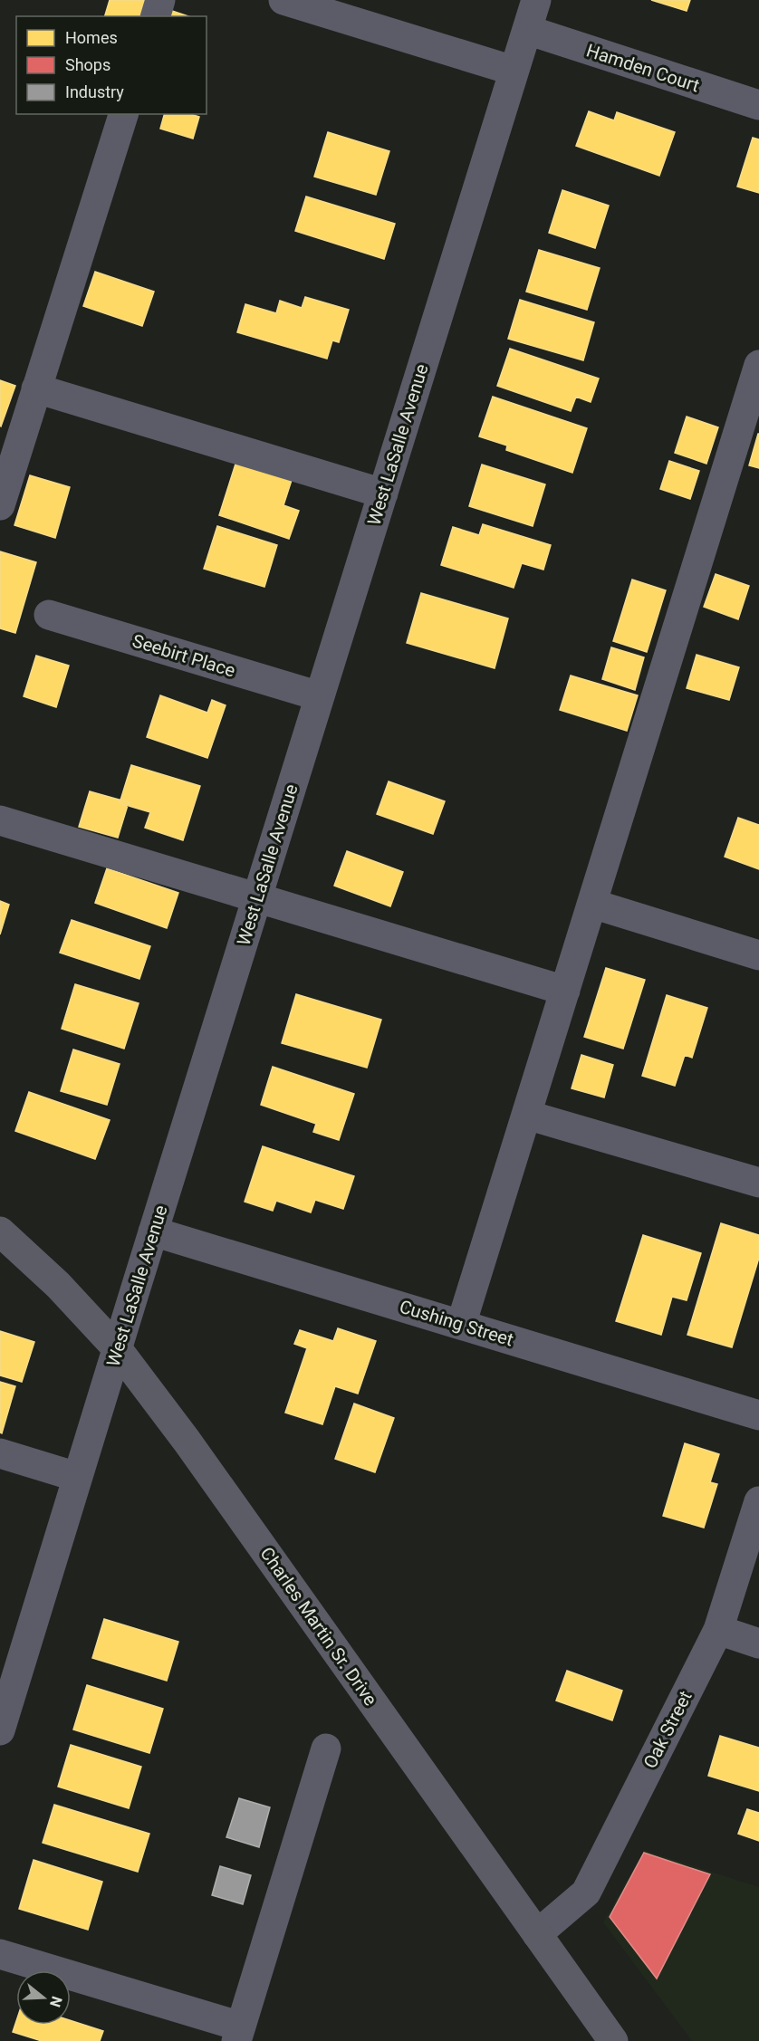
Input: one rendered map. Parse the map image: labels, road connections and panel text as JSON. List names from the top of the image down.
{
  "streets": {
    "main road": ["Charles Martin Sr. Drive"],
    "street": [
      "Hamden Court",
      "West LaSalle Avenue",
      "Seebirt Place",
      "Cushing Street",
      "Oak Street"
    ]
  },
  "crossings": [
    ["Hamden Court", "West LaSalle Avenue"],
    ["West LaSalle Avenue", "Seebirt Place"],
    ["West LaSalle Avenue", "Cushing Street"],
    ["West LaSalle Avenue", "Charles Martin Sr. Drive"],
    ["Charles Martin Sr. Drive", "Oak Street"]
  ],
  "legend": ["Homes", "Shops", "Industry"],
  "north": "right"
}
